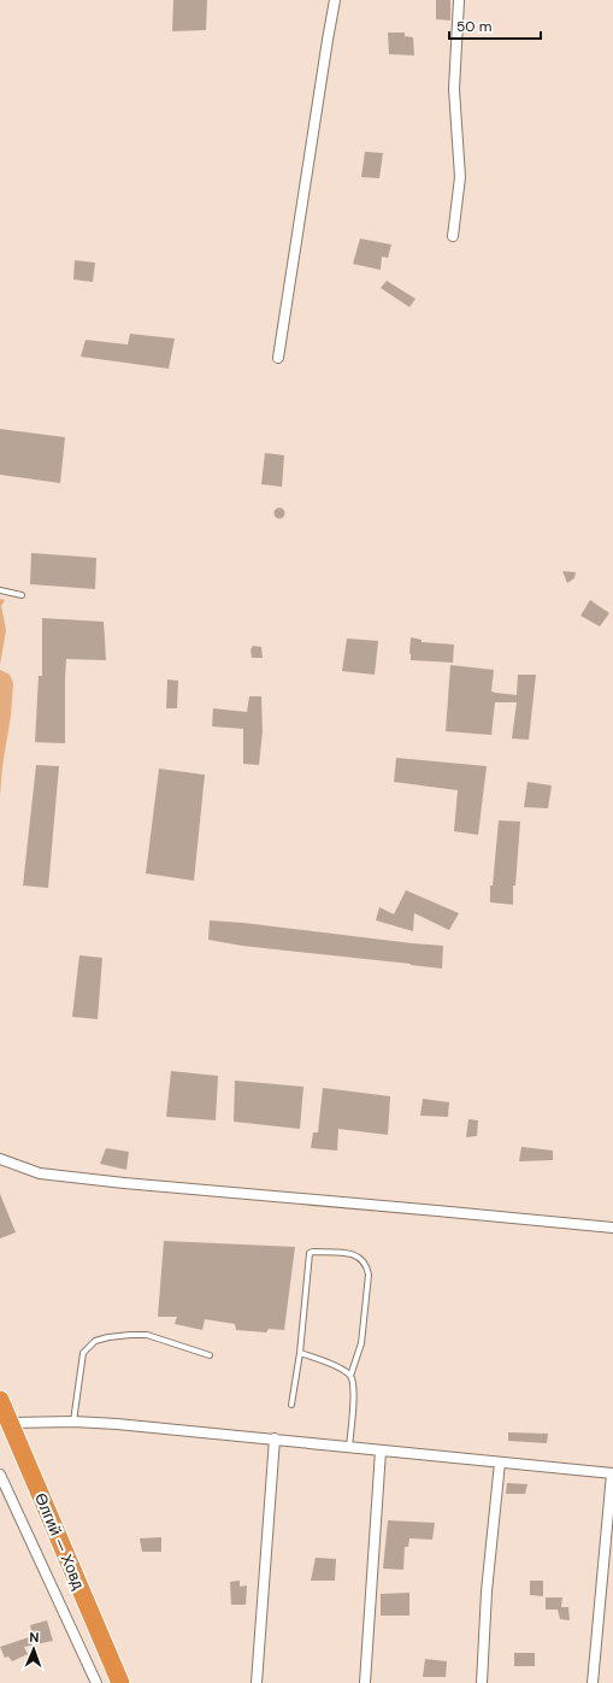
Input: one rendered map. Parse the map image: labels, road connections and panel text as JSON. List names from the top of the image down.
{
  "streets": {
    "highway": ["Өлгий — Ховд"]
  },
  "scale_bar": "50 m",
  "north": "top"
}
